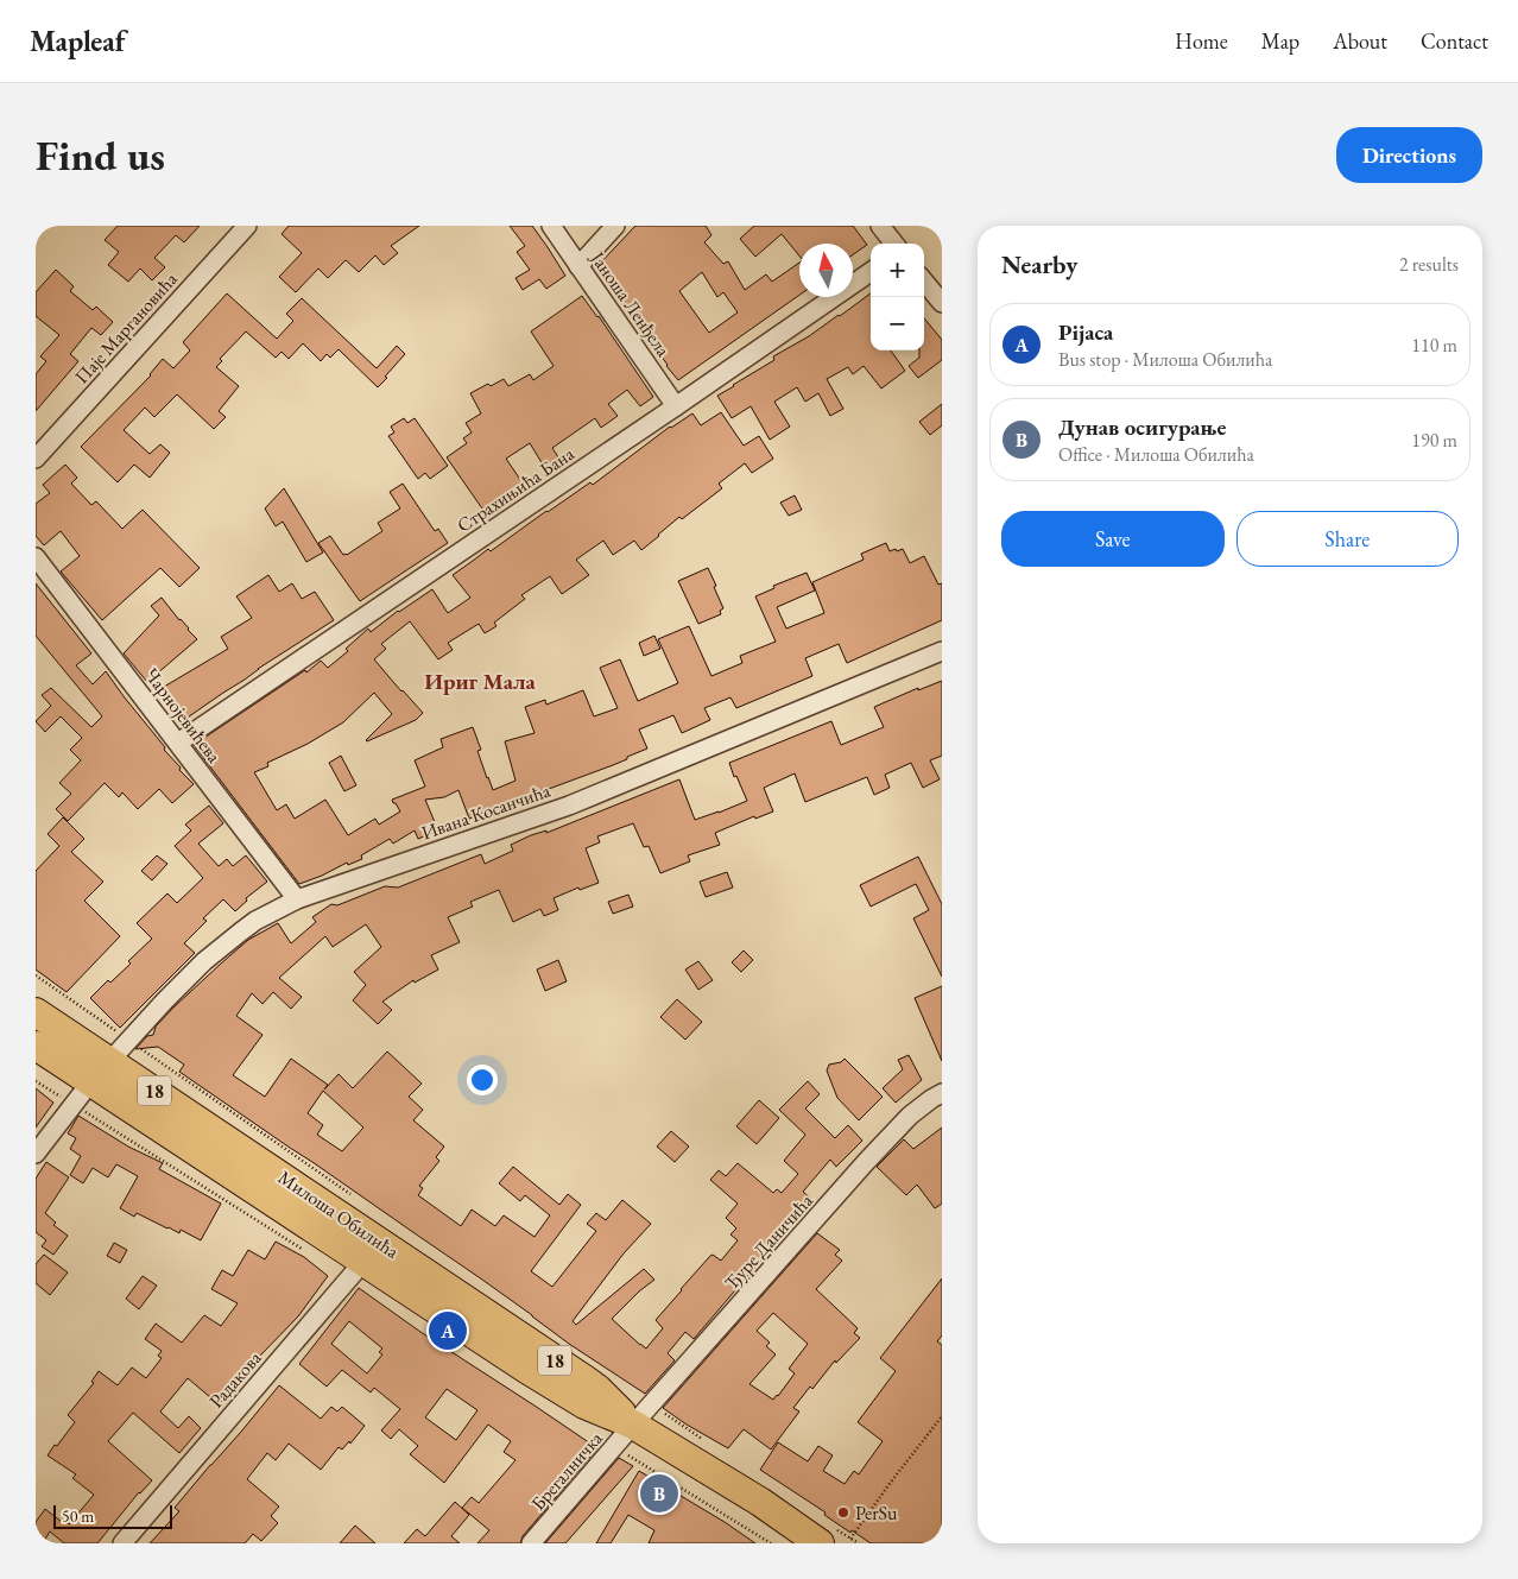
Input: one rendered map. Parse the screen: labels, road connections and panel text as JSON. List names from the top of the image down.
{
  "streets": {
    "main road": ["18", "Милоша Обилића"],
    "street": [
      "Јаноша Ленђела",
      "Паје Маргановића",
      "Страхињића Бана",
      "Чарнојевићева",
      "Ивана Косанчића",
      "Ђуре Даничића",
      "Радакова",
      "Брегалничка"
    ]
  },
  "crossings": [
    ["Јаноша Ленђела", "Страхињића Бана"],
    ["Страхињића Бана", "Чарнојевићева"],
    ["Чарнојевићева", "Ивана Косанчића"],
    ["Ивана Косанчића", "Милоша Обилића"],
    ["Милоша Обилића", "Ђуре Даничића"],
    ["Милоша Обилића", "Радакова"],
    ["Милоша Обилића", "Брегалничка"],
    ["Ђуре Даничића", "Брегалничка"]
  ],
  "districts": ["Ириг Мала"],
  "places": ["PerSu"],
  "scale_bar": "50 m",
  "north": "top",
  "page": {
    "header": "Mapleaf",
    "nav": [
      "Home",
      "Map",
      "About",
      "Contact"
    ],
    "buttons": [
      "Directions",
      ["Save", "Share"]
    ],
    "title": "Find us",
    "heading": ["Nearby", "2 results"],
    "map_buttons": ["+", "−"],
    "list": [
      {
        "mark": "A",
        "name": "Pijaca",
        "note": "Bus stop · Милоша Обилића",
        "value": "110 m"
      },
      {
        "mark": "B",
        "name": "Дунав осигурање",
        "note": "Office · Милоша Обилића",
        "value": "190 m"
      }
    ],
    "pins": ["A", "B"],
    "scale": "50 m"
  }
}
